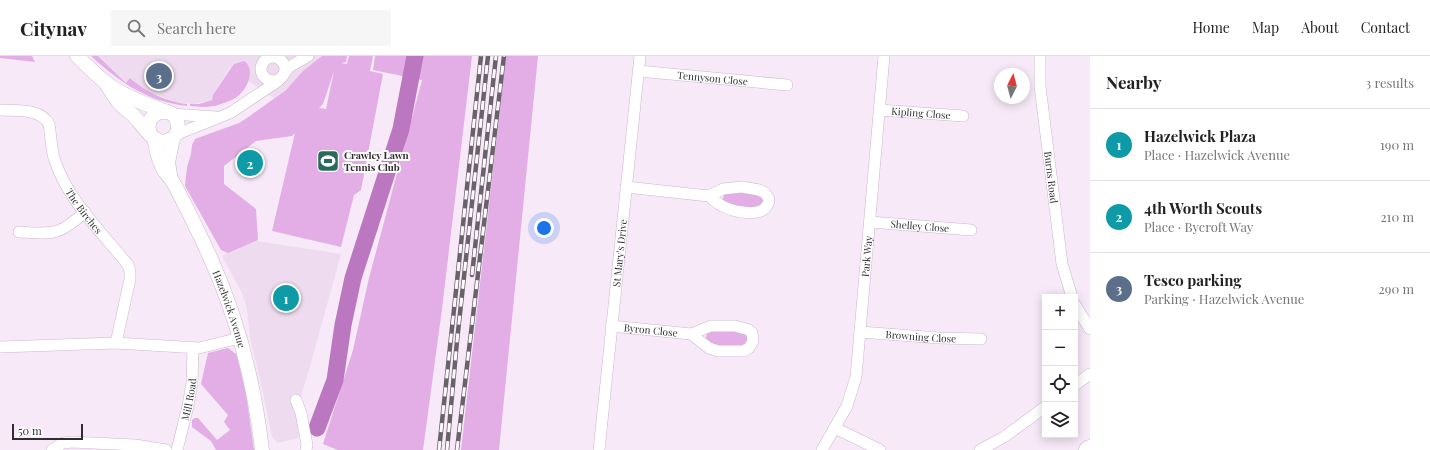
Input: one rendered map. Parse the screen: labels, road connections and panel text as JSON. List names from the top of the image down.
{
  "streets": {
    "street": [
      "Tennyson Close",
      "Kipling Close",
      "Burns Road",
      "The Birches",
      "Shelley Close",
      "St Mary's Drive",
      "Park Way",
      "Hazelwick Avenue",
      "Byron Close",
      "Browning Close",
      "Mill Road"
    ]
  },
  "crossings": [
    ["Tennyson Close", "St Mary's Drive"],
    ["Kipling Close", "Park Way"],
    ["Shelley Close", "Park Way"],
    ["St Mary's Drive", "Byron Close"],
    ["Park Way", "Browning Close"]
  ],
  "places": {
    "sports": ["Crawley Lawn Tennis Club"]
  },
  "scale_bar": "50 m",
  "north": "top",
  "page": {
    "header": "Citynav",
    "search": "Search here",
    "nav": [
      "Home",
      "Map",
      "About",
      "Contact"
    ],
    "heading": ["Nearby", "3 results"],
    "pins": ["3", "2", "1"],
    "list": [
      {
        "mark": "1",
        "name": "Hazelwick Plaza",
        "note": "Place · Hazelwick Avenue",
        "value": "190 m"
      },
      {
        "mark": "2",
        "name": "4th Worth Scouts",
        "note": "Place · Bycroft Way",
        "value": "210 m"
      },
      {
        "mark": "3",
        "name": "Tesco parking",
        "note": "Parking · Hazelwick Avenue",
        "value": "290 m"
      }
    ],
    "map_buttons": ["+", "−"],
    "scale": "50 m"
  }
}
